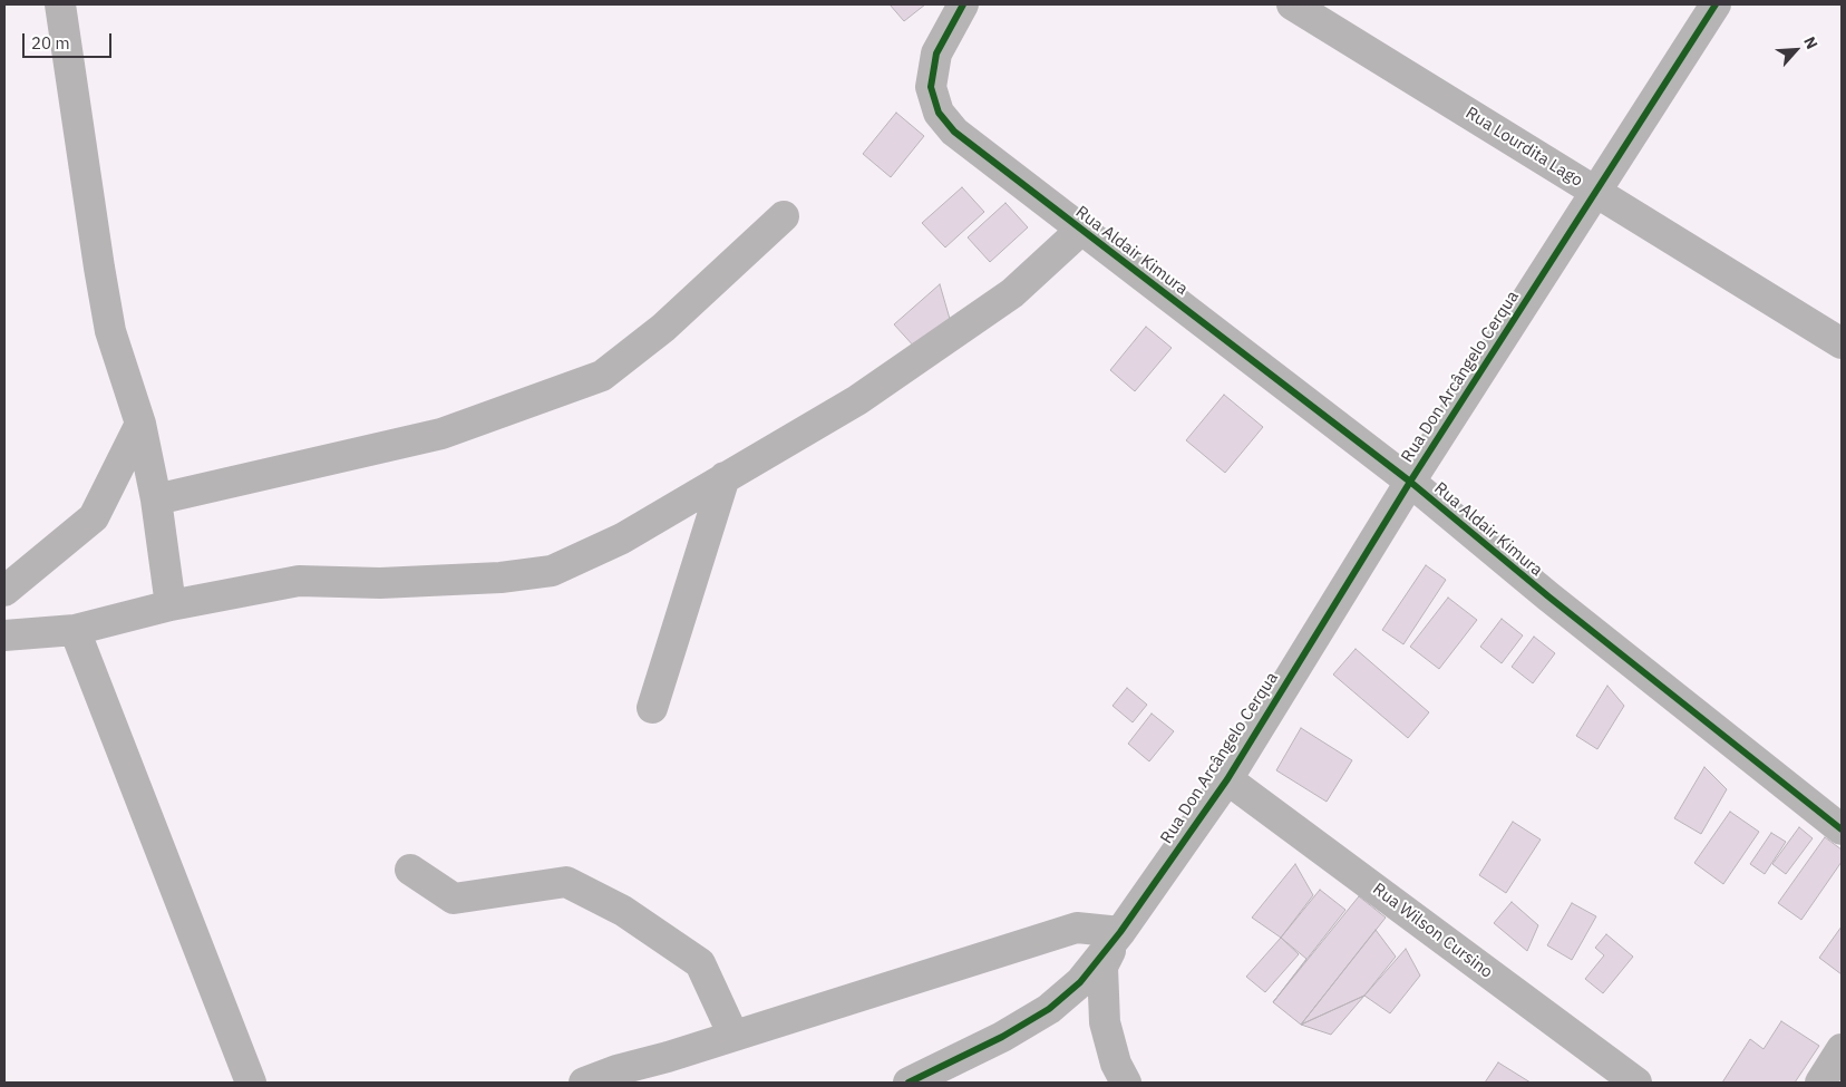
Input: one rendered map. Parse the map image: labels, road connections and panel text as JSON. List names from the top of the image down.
{
  "streets": {
    "street": [
      "Rua Lourdita Lago",
      "Rua Aldair Kimura",
      "Rua Don Arcângelo Cerqua",
      "Rua Wilson Cursino"
    ]
  },
  "crossings": [
    ["Rua Lourdita Lago", "Rua Don Arcângelo Cerqua"],
    ["Rua Aldair Kimura", "Rua Don Arcângelo Cerqua"],
    ["Rua Don Arcângelo Cerqua", "Rua Wilson Cursino"]
  ],
  "scale_bar": "20 m",
  "north": "top right"
}
